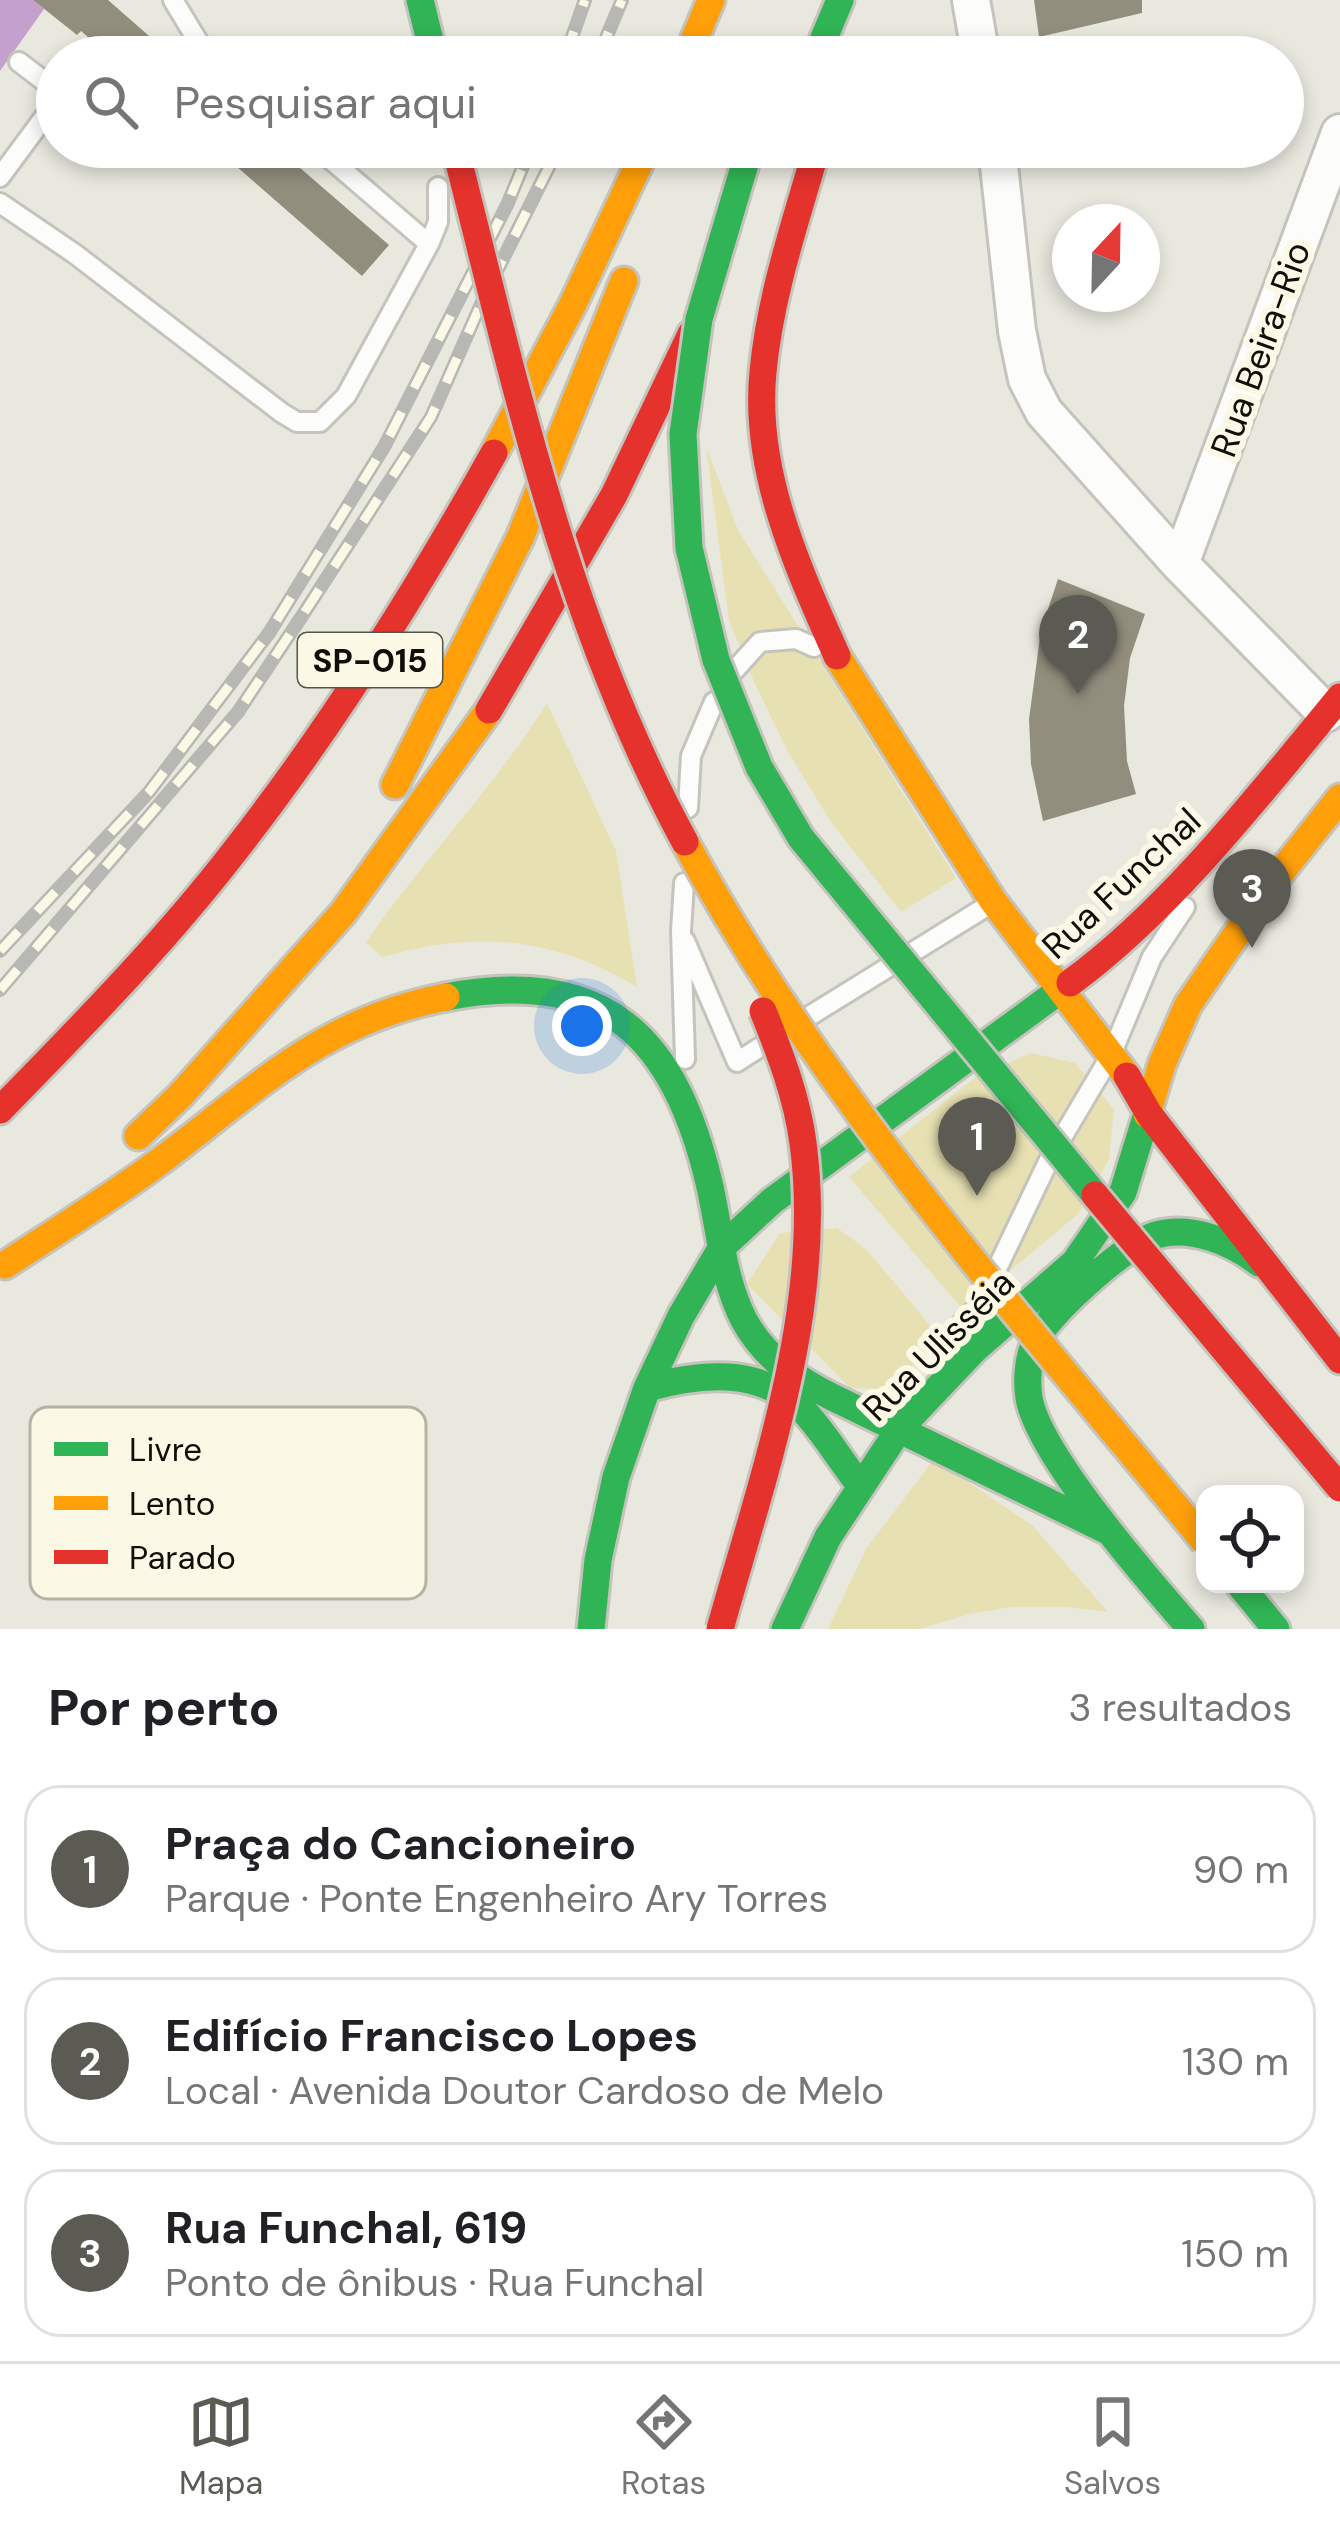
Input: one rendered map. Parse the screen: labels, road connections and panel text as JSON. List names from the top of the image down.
{
  "streets": {
    "main road": ["SP-015", "Rua Funchal", "Rua Ulisséia"],
    "street": ["Rua Beira-Rio"]
  },
  "legend": ["Livre", "Lento", "Parado"],
  "north": "top",
  "page": {
    "search": "Pesquisar aqui",
    "pins": ["2", "3", "1"],
    "heading": ["Por perto", "3 resultados"],
    "list": [
      {
        "mark": "1",
        "name": "Praça do Cancioneiro",
        "note": "Parque · Ponte Engenheiro Ary Torres",
        "value": "90 m"
      },
      {
        "mark": "2",
        "name": "Edifício Francisco Lopes",
        "note": "Local · Avenida Doutor Cardoso de Melo",
        "value": "130 m"
      },
      {
        "mark": "3",
        "name": "Rua Funchal, 619",
        "note": "Ponto de ônibus · Rua Funchal",
        "value": "150 m"
      }
    ],
    "nav": ["Mapa", "Rotas", "Salvos"]
  }
}
